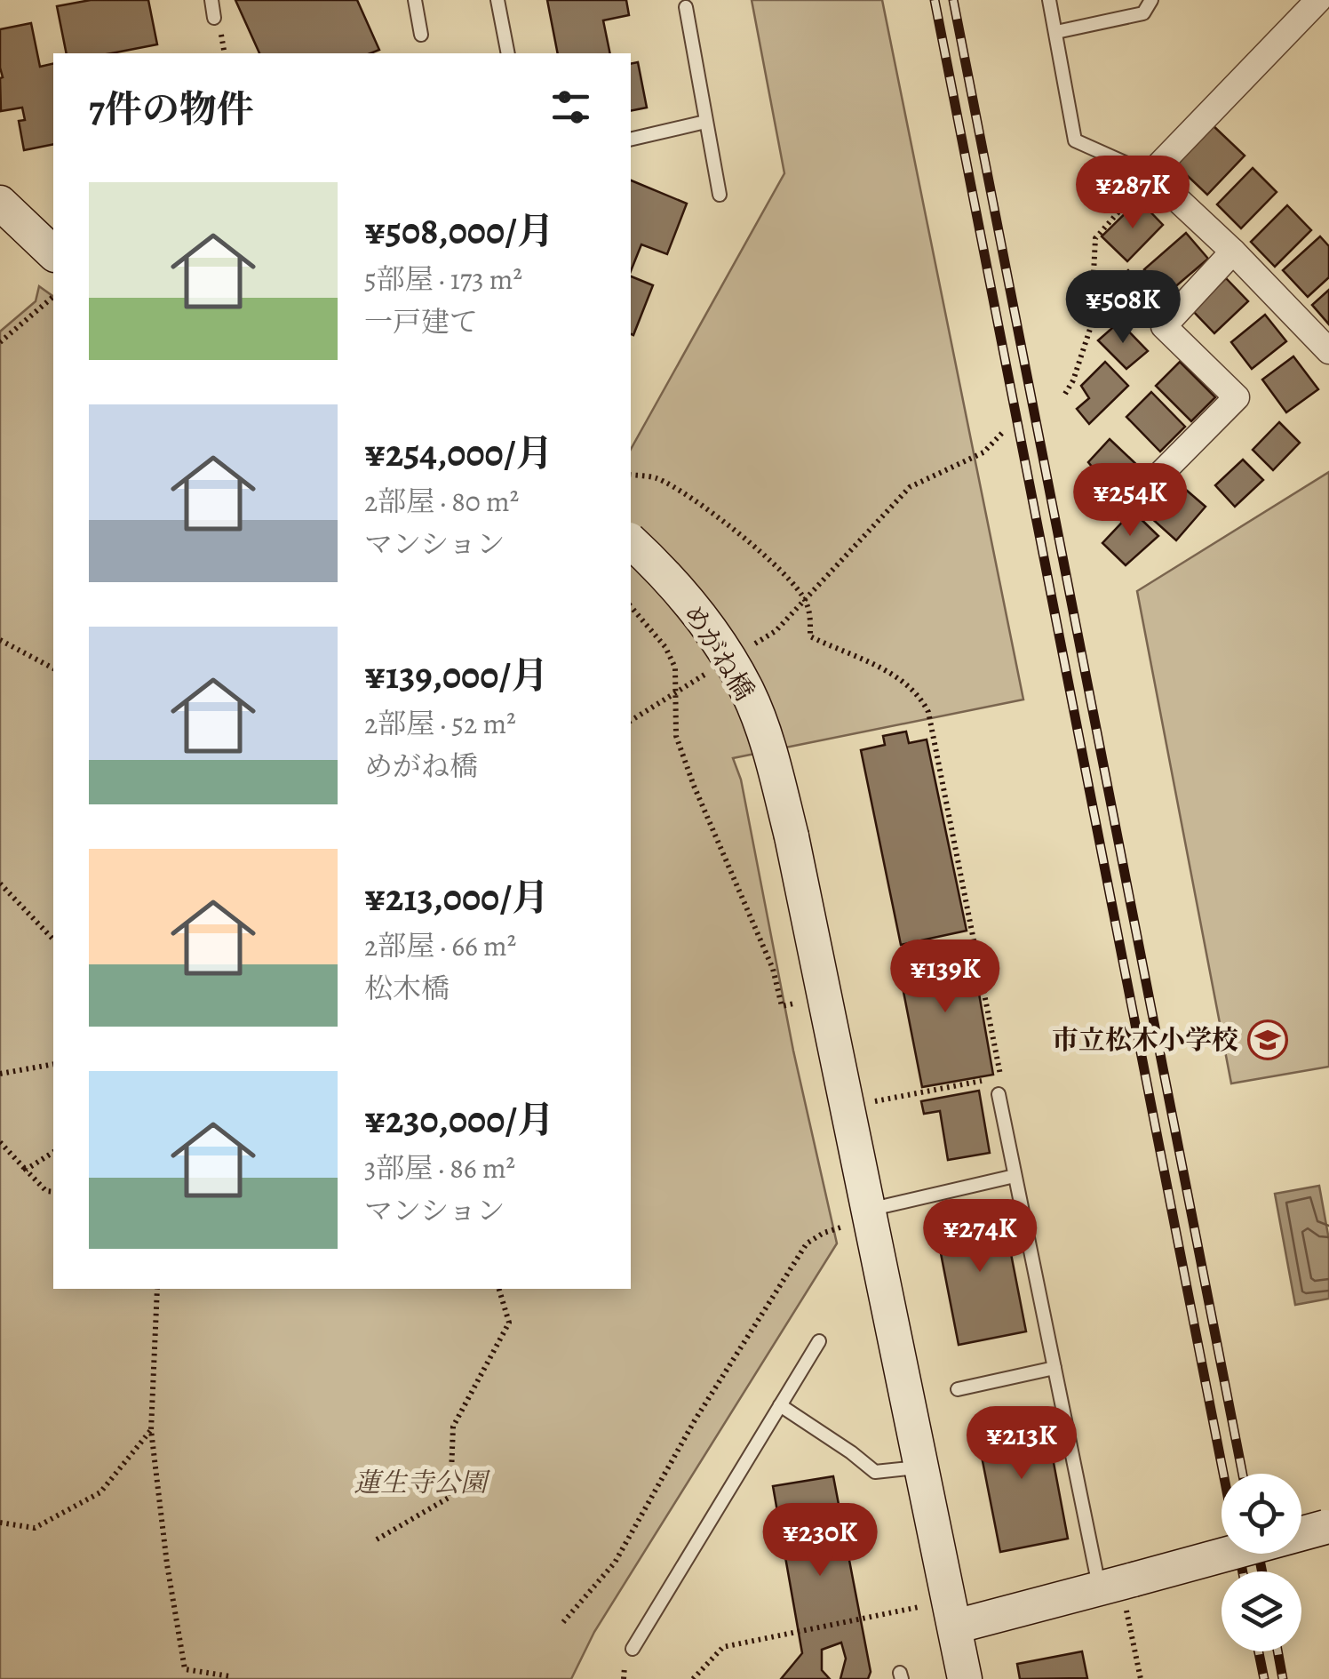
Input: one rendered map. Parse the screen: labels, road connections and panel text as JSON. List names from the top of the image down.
{
  "streets": {
    "street": ["めがね橋"]
  },
  "parks": ["蓮生寺公園"],
  "places": {
    "school or university": ["市立松木小学校"]
  },
  "page": {
    "heading": "7件の物件",
    "price": [
      "¥287K",
      "¥508K",
      "¥254K",
      "¥139K",
      "¥274K",
      "¥213K",
      "¥230K"
    ],
    "list": [
      {
        "name": "¥508,000/月",
        "note": "5部屋 · 173 m² · 一戸建て"
      },
      {
        "name": "¥254,000/月",
        "note": "2部屋 · 80 m² · マンション"
      },
      {
        "name": "¥139,000/月",
        "note": "2部屋 · 52 m² · めがね橋"
      },
      {
        "name": "¥213,000/月",
        "note": "2部屋 · 66 m² · 松木橋"
      },
      {
        "name": "¥230,000/月",
        "note": "3部屋 · 86 m² · マンション"
      }
    ]
  }
}
